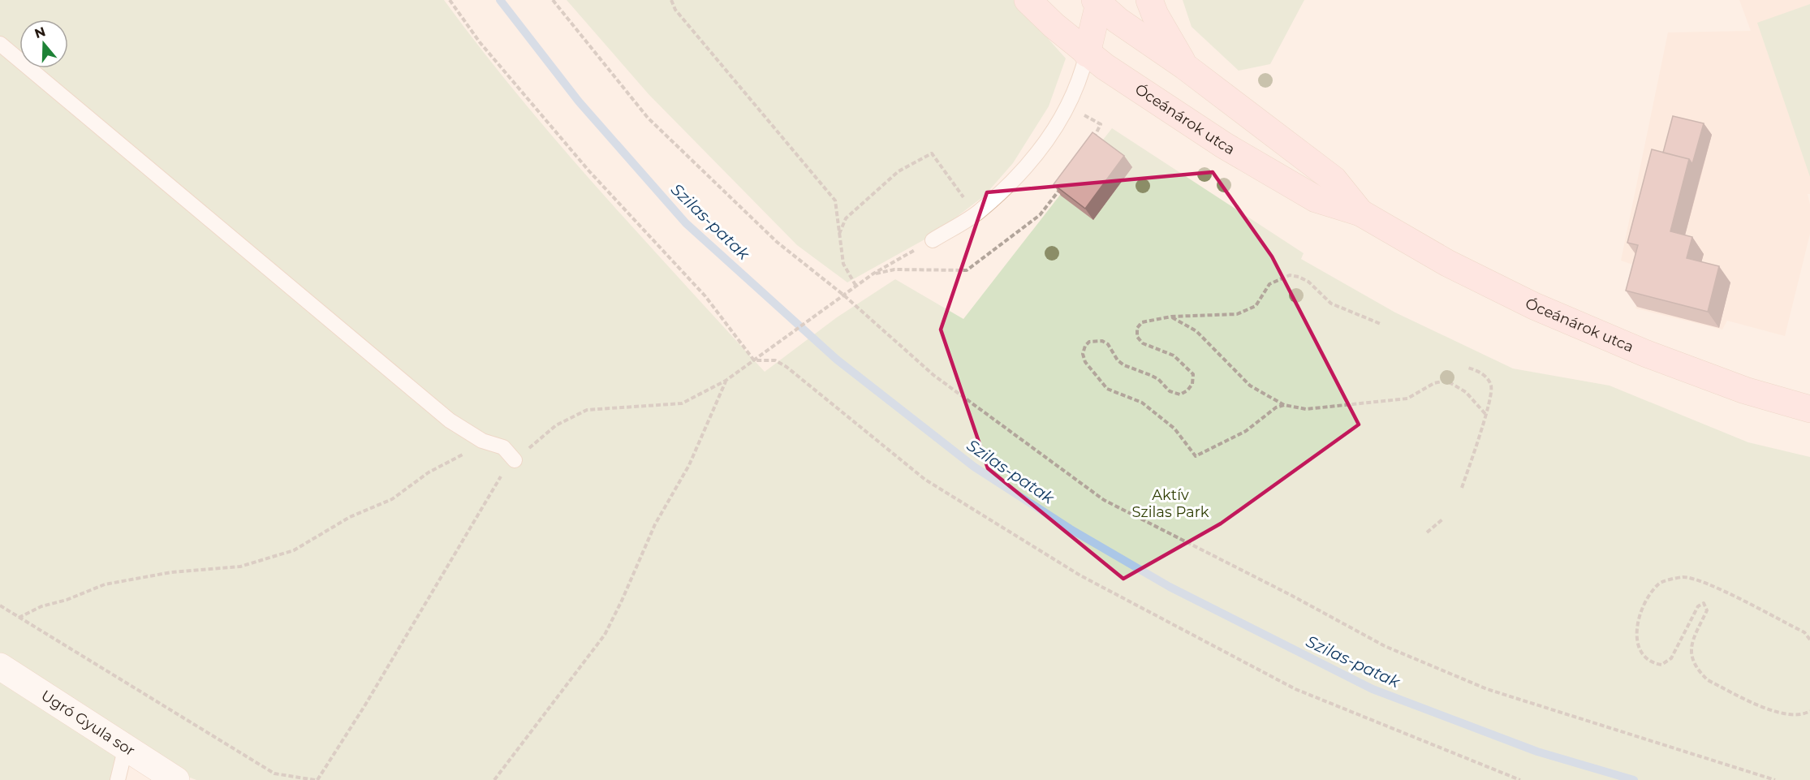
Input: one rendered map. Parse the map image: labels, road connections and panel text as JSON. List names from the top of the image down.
{
  "streets": {
    "street": ["Óceánárok utca", "Ugró Gyula sor"]
  },
  "water": ["Szilas-patak"],
  "parks": ["Aktív Szilas Park"],
  "north": "top"
}
